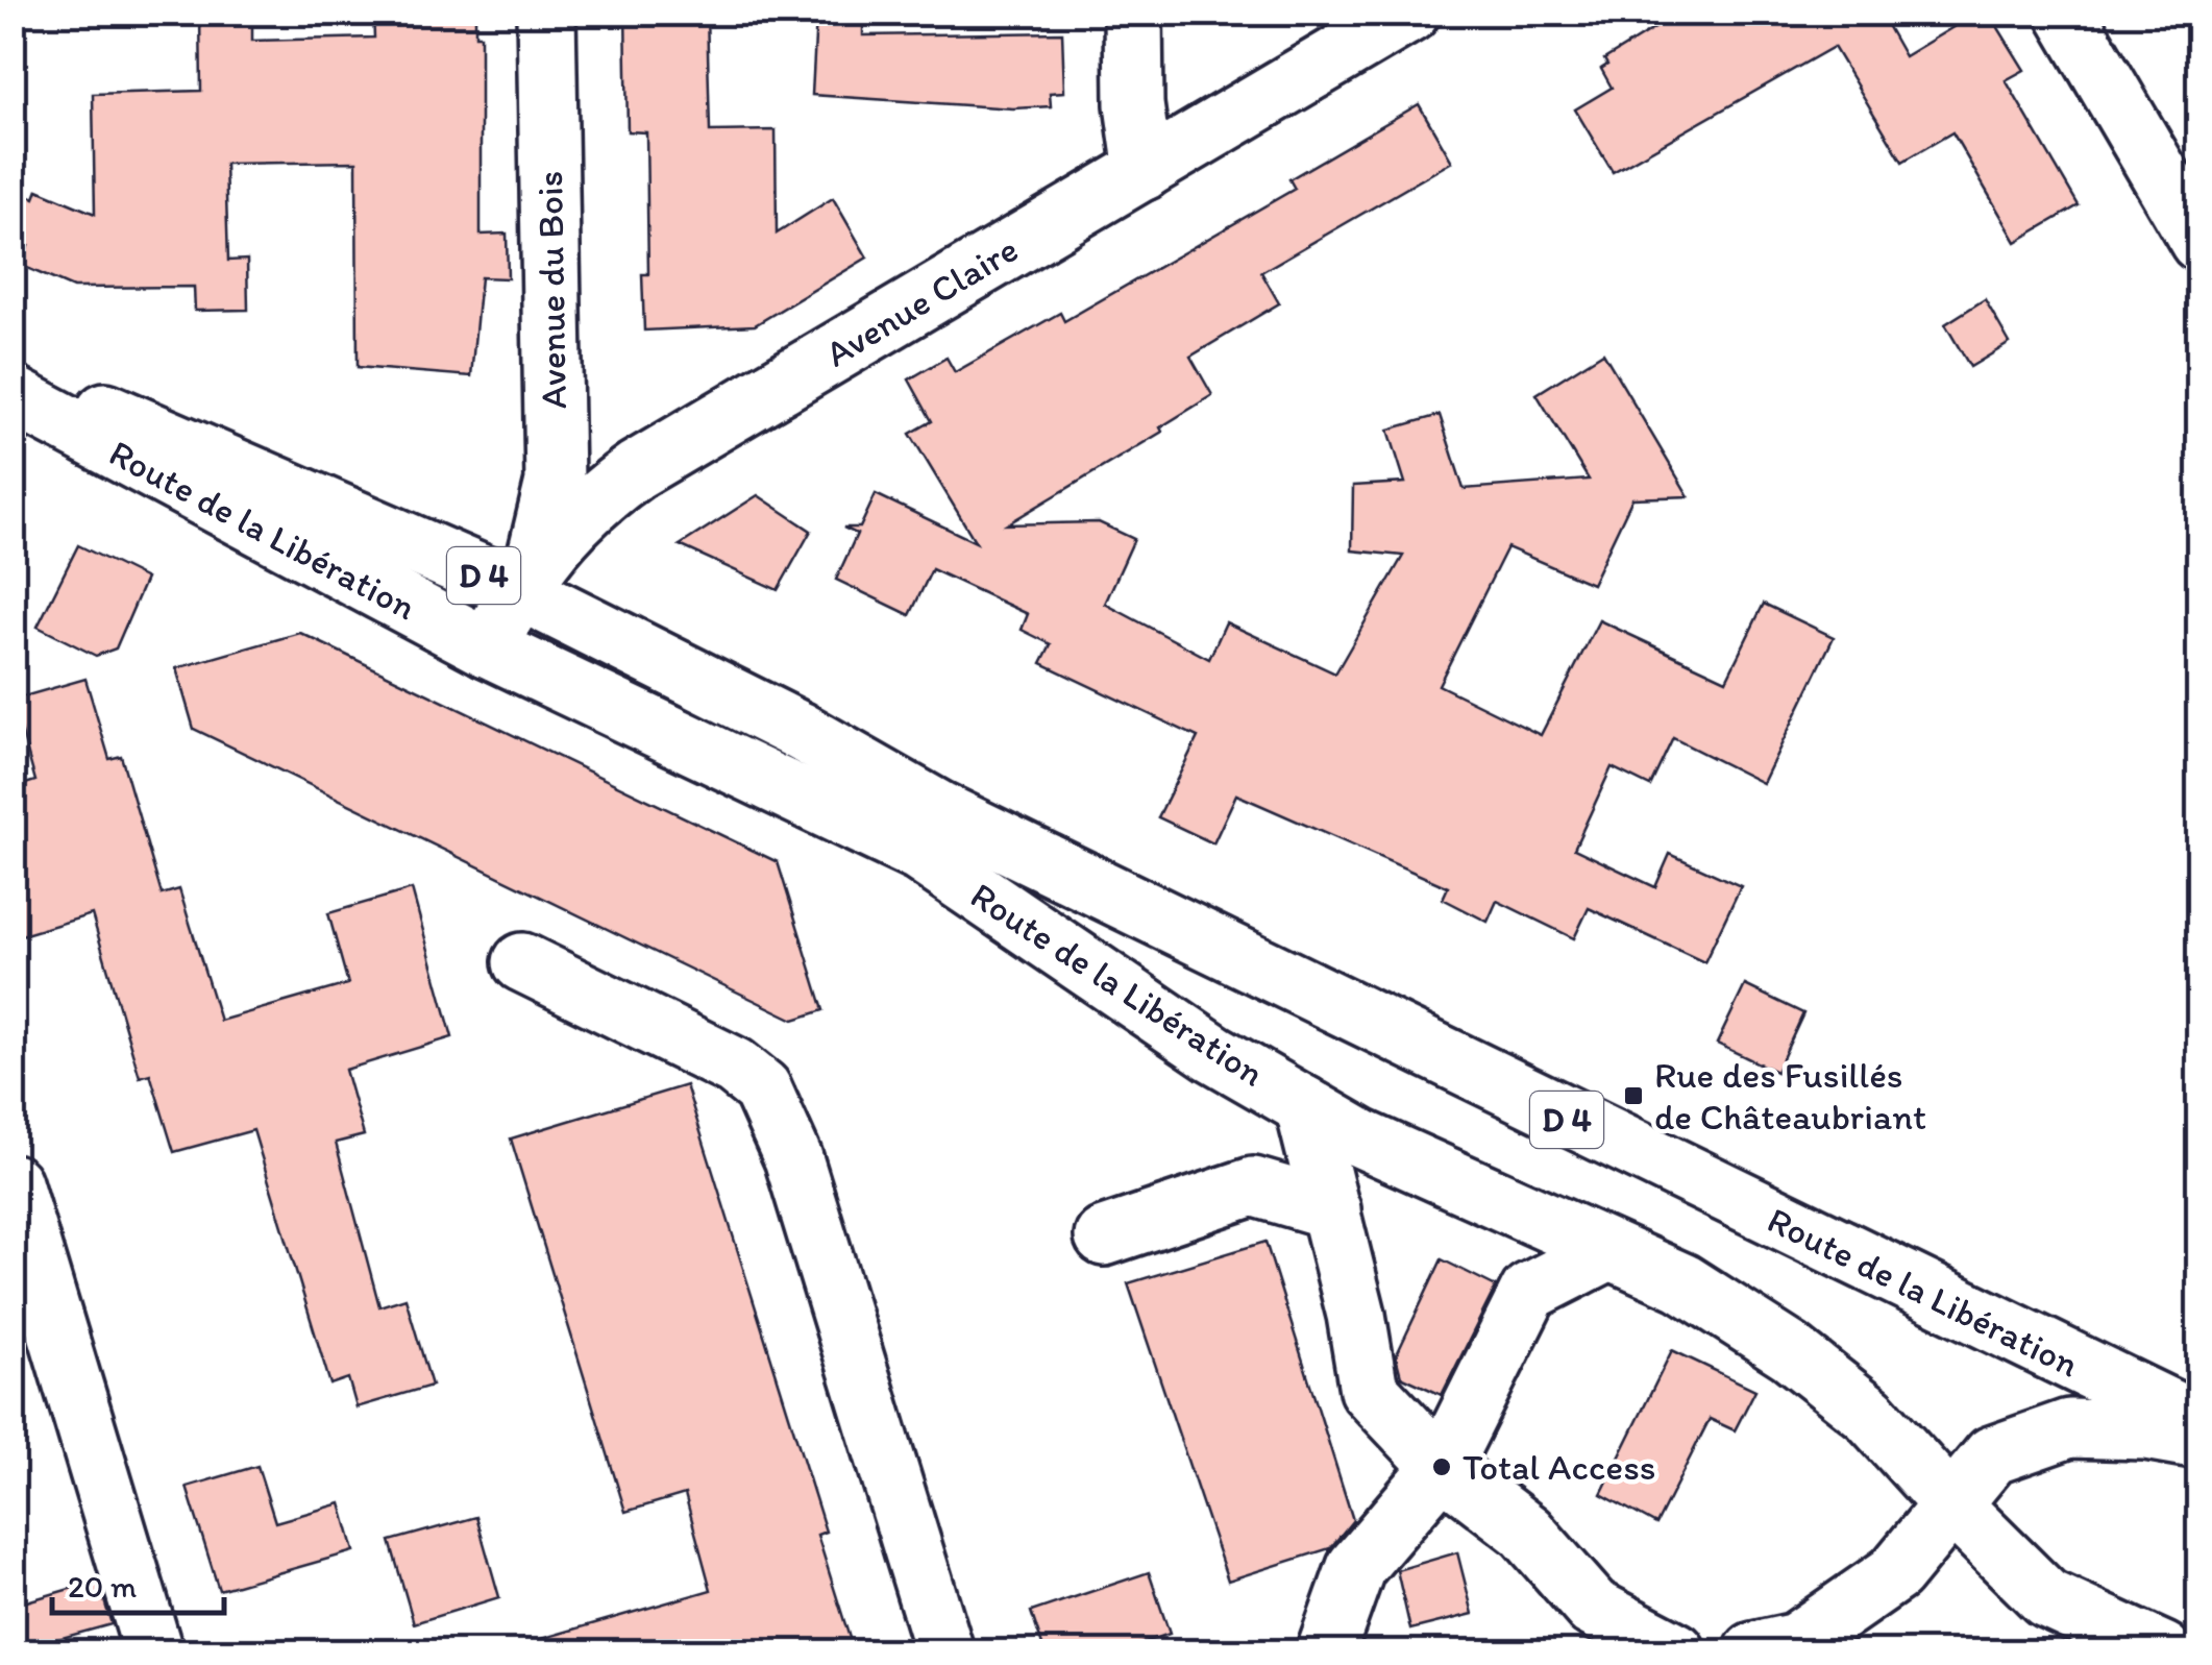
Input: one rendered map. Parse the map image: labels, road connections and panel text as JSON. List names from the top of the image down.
{
  "streets": {
    "main road": [
      "Avenue du Bois",
      "Avenue Claire",
      "Route de la Libération",
      "D 4"
    ]
  },
  "crossings": [
    ["Avenue du Bois", "Avenue Claire"],
    ["Avenue du Bois", "Route de la Libération"],
    ["Avenue Claire", "Route de la Libération"]
  ],
  "places": {
    "transit": ["Rue des Fusillés de Châteaubriant"],
    "other": ["Total Access"]
  },
  "scale_bar": "20 m"
}
